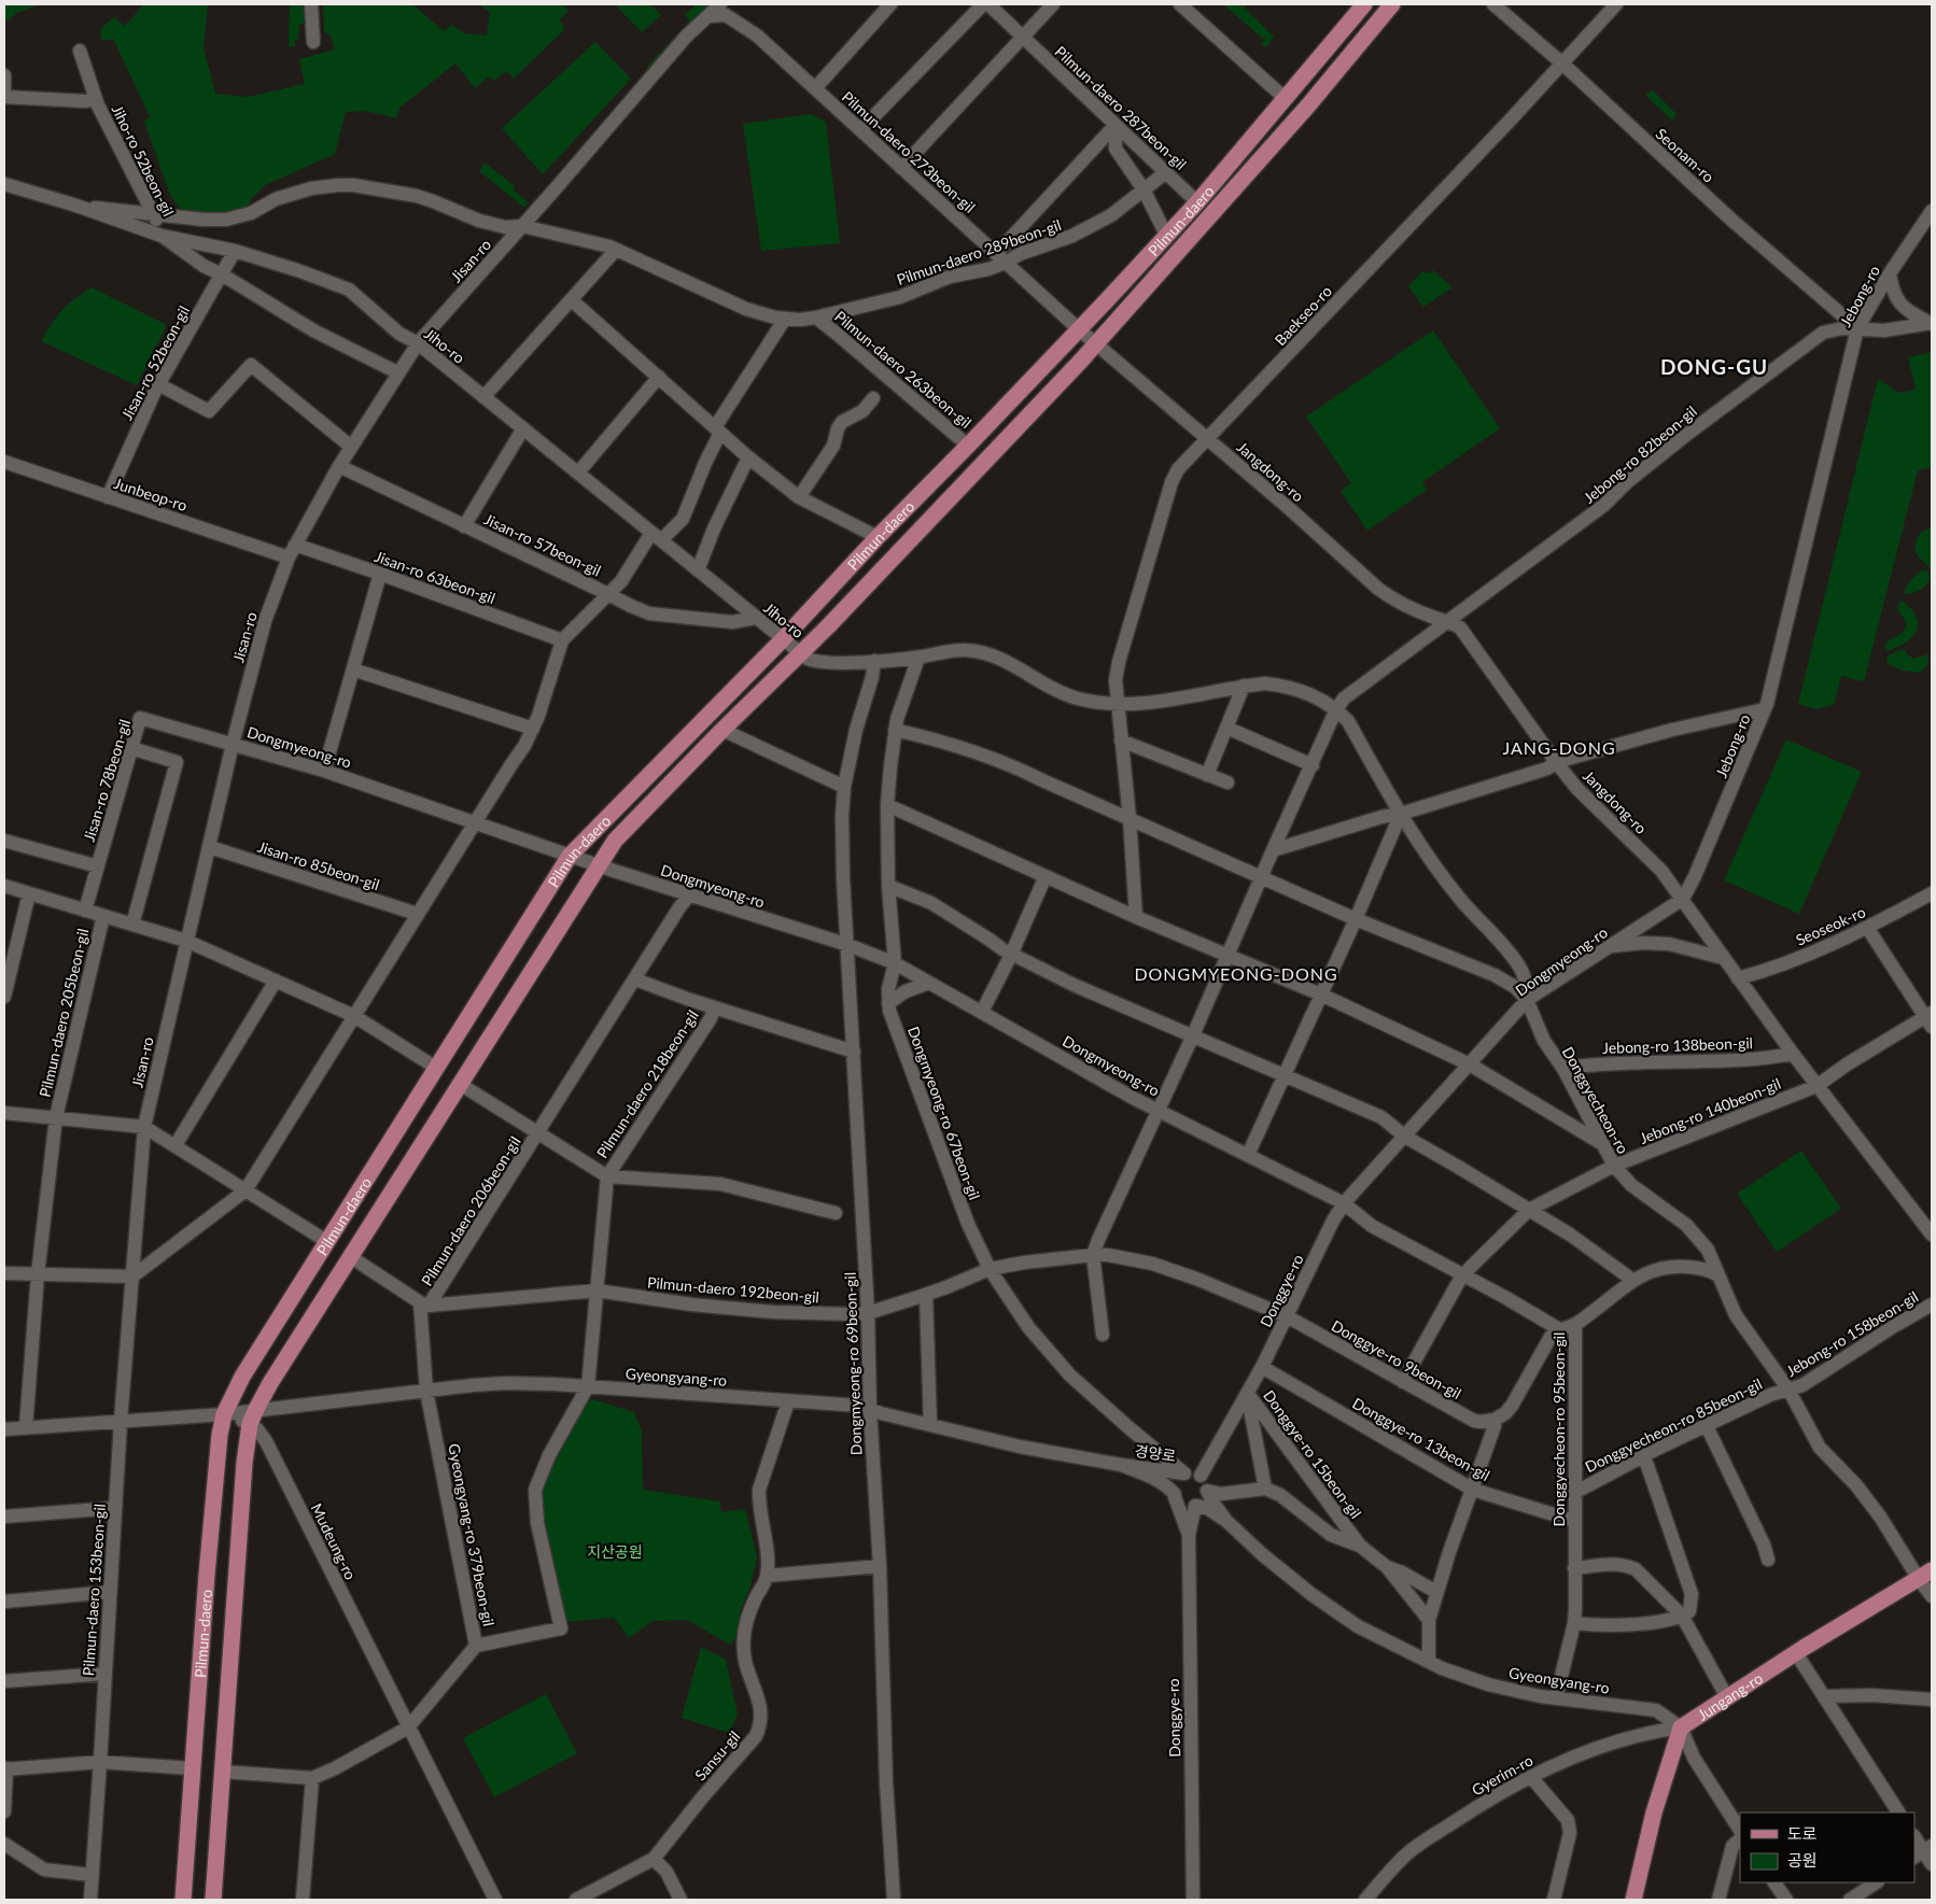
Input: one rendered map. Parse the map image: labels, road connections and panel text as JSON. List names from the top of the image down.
{
  "streets": {
    "main road": ["Pilmun-daero", "Jungang-ro"],
    "street": [
      "Pilmun-daero 287beon-gil",
      "Pilmun-daero 273beon-gil",
      "Seonam-ro",
      "Jiho-ro 52beon-gil",
      "Pilmun-daero 289beon-gil",
      "Jisan-ro",
      "Jebong-ro",
      "Baekseo-ro",
      "Jiho-ro",
      "Jisan-ro 52beon-gil",
      "Pilmun-daero 263beon-gil",
      "Jebong-ro 82beon-gil",
      "Jangdong-ro",
      "Junbeop-ro",
      "Jisan-ro 57beon-gil",
      "Jisan-ro 63beon-gil",
      "Dongmyeong-ro",
      "Jisan-ro 78beon-gil",
      "Jisan-ro 85beon-gil",
      "Seoseok-ro",
      "Pilmun-daero 205beon-gil",
      "Jebong-ro 138beon-gil",
      "Pilmun-daero 218beon-gil",
      "Donggyecheon-ro",
      "Jebong-ro 140beon-gil",
      "Dongmyeong-ro 67beon-gil",
      "Pilmun-daero 206beon-gil",
      "Pilmun-daero 192beon-gil",
      "Donggye-ro",
      "Jebong-ro 158beon-gil",
      "Donggye-ro 9beon-gil",
      "Dongmyeong-ro 69beon-gil",
      "Gyeongyang-ro",
      "Donggyecheon-ro 85beon-gil",
      "Donggyecheon-ro 95beon-gil",
      "Donggye-ro 13beon-gil",
      "경양로",
      "Donggye-ro 15beon-gil",
      "Gyeongyang-ro 379beon-gil",
      "Mudeung-ro",
      "Pilmun-daero 153beon-gil",
      "Sansu-gil",
      "Gyerim-ro"
    ]
  },
  "crossings": [
    ["Pilmun-daero 287beon-gil", "Pilmun-daero 273beon-gil"],
    ["Pilmun-daero 287beon-gil", "Pilmun-daero"],
    ["Pilmun-daero 287beon-gil", "Pilmun-daero 289beon-gil"],
    ["Pilmun-daero 273beon-gil", "Pilmun-daero"],
    ["Pilmun-daero 273beon-gil", "Pilmun-daero 289beon-gil"],
    ["Pilmun-daero 273beon-gil", "Jisan-ro"],
    ["Pilmun-daero 273beon-gil", "Jangdong-ro"],
    ["Seonam-ro", "Jebong-ro"],
    ["Seonam-ro", "Baekseo-ro"],
    ["Seonam-ro", "Jebong-ro 82beon-gil"],
    ["Jiho-ro 52beon-gil", "Jiho-ro"],
    ["Jiho-ro 52beon-gil", "Pilmun-daero 263beon-gil"],
    ["Pilmun-daero", "Jiho-ro"],
    ["Pilmun-daero", "Pilmun-daero 263beon-gil"],
    ["Pilmun-daero", "Jangdong-ro"],
    ["Pilmun-daero", "Dongmyeong-ro"],
    ["Pilmun-daero", "Pilmun-daero 205beon-gil"],
    ["Pilmun-daero", "Donggyecheon-ro"],
    ["Pilmun-daero", "Pilmun-daero 206beon-gil"],
    ["Pilmun-daero", "Gyeongyang-ro"],
    ["Pilmun-daero", "Mudeung-ro"],
    ["Pilmun-daero 289beon-gil", "Pilmun-daero 263beon-gil"],
    ["Jisan-ro", "Jiho-ro"],
    ["Jisan-ro", "Pilmun-daero 263beon-gil"],
    ["Jisan-ro", "Junbeop-ro"],
    ["Jisan-ro", "Jisan-ro 57beon-gil"],
    ["Jisan-ro", "Jisan-ro 63beon-gil"],
    ["Jisan-ro", "Dongmyeong-ro"],
    ["Jisan-ro", "Jisan-ro 78beon-gil"],
    ["Jisan-ro", "Jisan-ro 85beon-gil"],
    ["Jisan-ro", "Pilmun-daero 205beon-gil"],
    ["Jisan-ro", "Pilmun-daero 153beon-gil"],
    ["Jebong-ro", "Jebong-ro 82beon-gil"],
    ["Jebong-ro", "Jangdong-ro"],
    ["Jebong-ro", "Dongmyeong-ro"],
    ["Baekseo-ro", "Jangdong-ro"],
    ["Baekseo-ro", "Donggyecheon-ro"],
    ["Jiho-ro", "Jisan-ro 52beon-gil"],
    ["Jiho-ro", "Pilmun-daero 263beon-gil"],
    ["Jiho-ro", "Jisan-ro 57beon-gil"],
    ["Jiho-ro", "Donggyecheon-ro"],
    ["Jisan-ro 52beon-gil", "Junbeop-ro"],
    ["Jebong-ro 82beon-gil", "Jangdong-ro"],
    ["Jangdong-ro", "Dongmyeong-ro"],
    ["Dongmyeong-ro", "Jisan-ro 78beon-gil"],
    ["Dongmyeong-ro", "Donggyecheon-ro"],
    ["Dongmyeong-ro", "Dongmyeong-ro 67beon-gil"],
    ["Dongmyeong-ro", "Donggye-ro"],
    ["Dongmyeong-ro", "Donggye-ro 9beon-gil"],
    ["Dongmyeong-ro", "Dongmyeong-ro 69beon-gil"],
    ["Jisan-ro 78beon-gil", "Pilmun-daero 205beon-gil"],
    ["Jebong-ro 138beon-gil", "Donggyecheon-ro"],
    ["Pilmun-daero 218beon-gil", "Pilmun-daero 206beon-gil"],
    ["Pilmun-daero 218beon-gil", "Dongmyeong-ro 69beon-gil"],
    ["Donggyecheon-ro", "Jebong-ro 140beon-gil"],
    ["Donggyecheon-ro", "Jebong-ro 158beon-gil"],
    ["Donggyecheon-ro", "Dongmyeong-ro 69beon-gil"],
    ["Donggyecheon-ro", "Donggyecheon-ro 85beon-gil"],
    ["Donggyecheon-ro", "Donggyecheon-ro 95beon-gil"],
    ["Donggyecheon-ro", "Jungang-ro"],
    ["Jebong-ro 140beon-gil", "Donggye-ro 9beon-gil"],
    ["Dongmyeong-ro 67beon-gil", "Donggye-ro"],
    ["Dongmyeong-ro 67beon-gil", "Donggye-ro 9beon-gil"],
    ["Dongmyeong-ro 67beon-gil", "경양로"],
    ["Pilmun-daero 206beon-gil", "Pilmun-daero 192beon-gil"],
    ["Pilmun-daero 192beon-gil", "Dongmyeong-ro 69beon-gil"],
    ["Donggye-ro", "Donggye-ro 9beon-gil"],
    ["Donggye-ro", "Donggye-ro 13beon-gil"],
    ["Donggye-ro", "경양로"],
    ["Donggye-ro", "Donggye-ro 15beon-gil"],
    ["Jebong-ro 158beon-gil", "Donggyecheon-ro 85beon-gil"],
    ["Dongmyeong-ro 69beon-gil", "Gyeongyang-ro"],
    ["Gyeongyang-ro", "Donggyecheon-ro 95beon-gil"],
    ["Gyeongyang-ro", "경양로"],
    ["Gyeongyang-ro", "Gyeongyang-ro 379beon-gil"],
    ["Gyeongyang-ro", "Mudeung-ro"],
    ["Gyeongyang-ro", "Jungang-ro"],
    ["Gyeongyang-ro", "Sansu-gil"],
    ["Gyeongyang-ro", "Gyerim-ro"],
    ["Donggyecheon-ro 85beon-gil", "Donggyecheon-ro 95beon-gil"],
    ["Donggyecheon-ro 95beon-gil", "Donggye-ro 13beon-gil"],
    ["Gyeongyang-ro 379beon-gil", "Mudeung-ro"],
    ["Jungang-ro", "Gyerim-ro"]
  ],
  "districts": ["DONG-GU", "JANG-DONG", "DONGMYEONG-DONG"],
  "parks": ["지산공원"],
  "legend": ["도로", "공원"]
}
